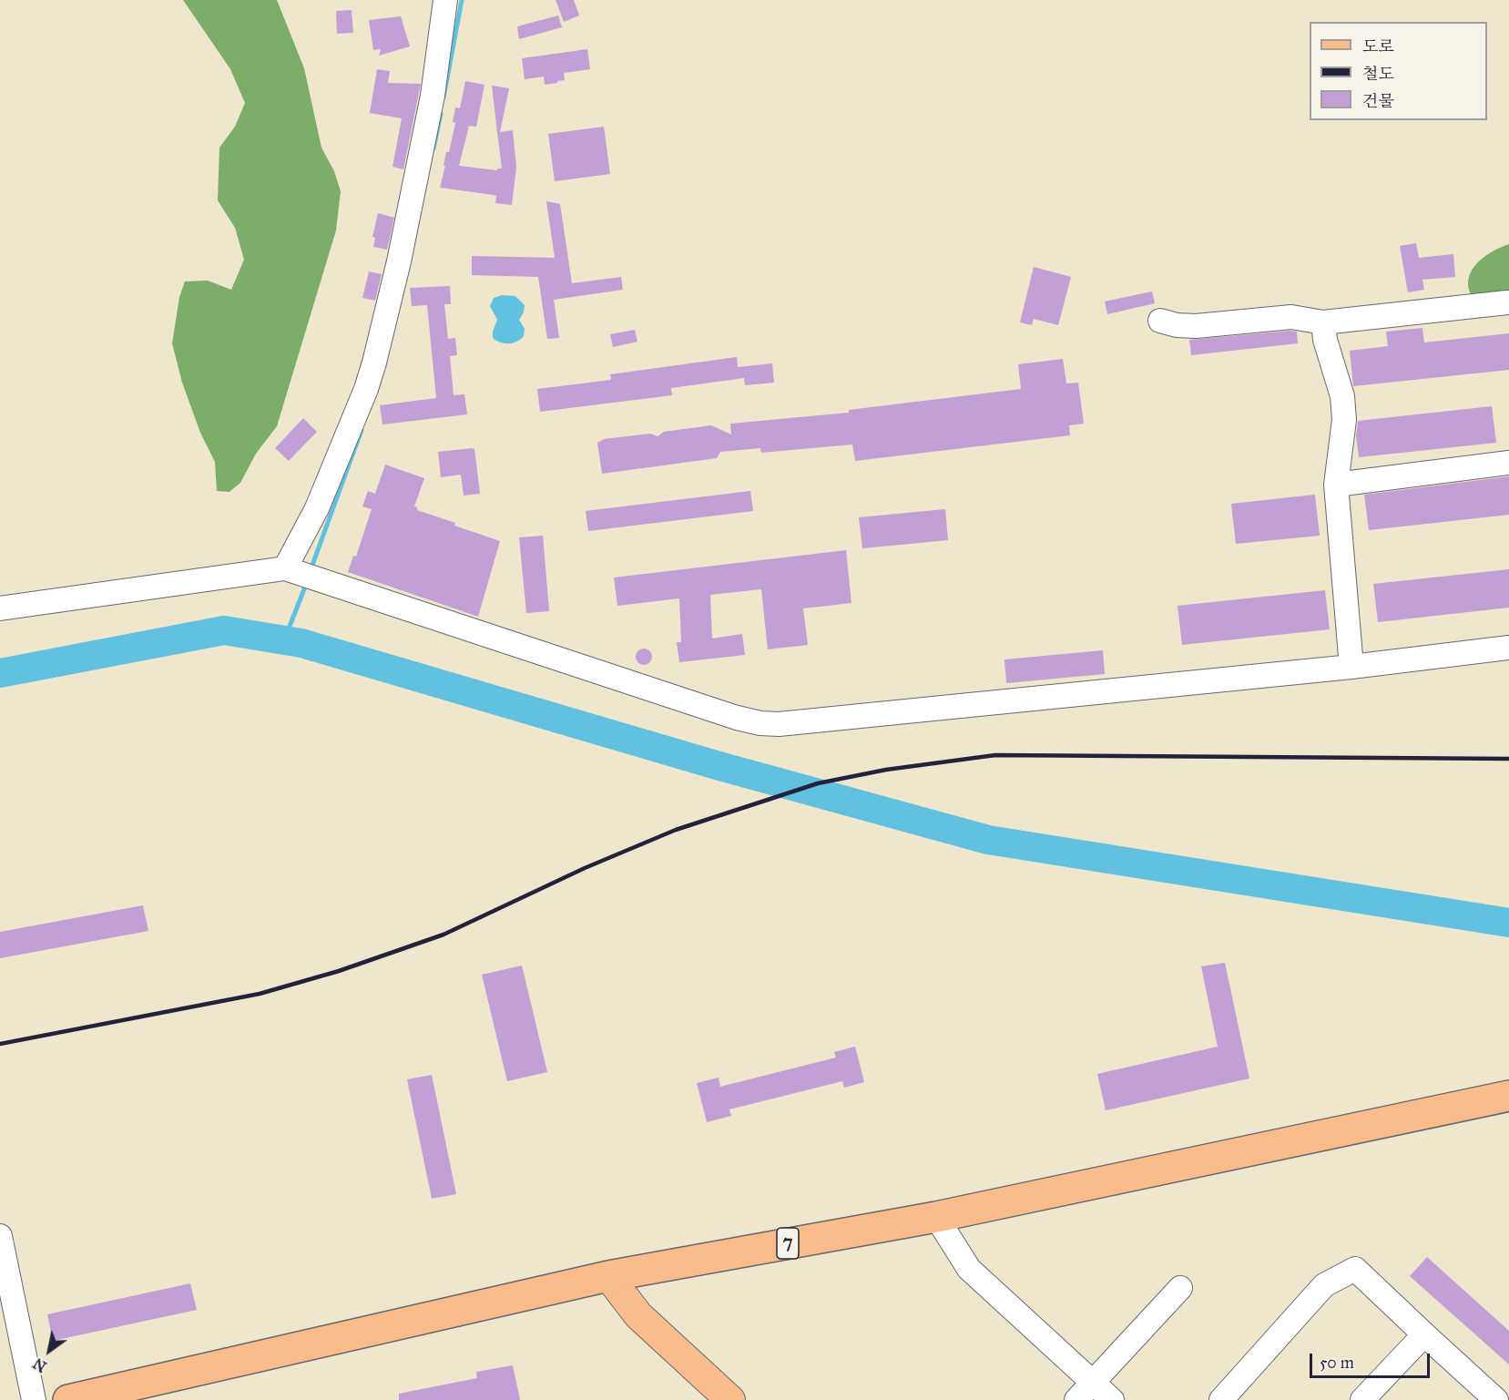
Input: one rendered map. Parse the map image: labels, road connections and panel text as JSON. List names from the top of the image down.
{
  "streets": {
    "highway": ["7"]
  },
  "legend": ["도로", "철도", "건물"],
  "scale_bar": "50 m",
  "north": "bottom left"
}
